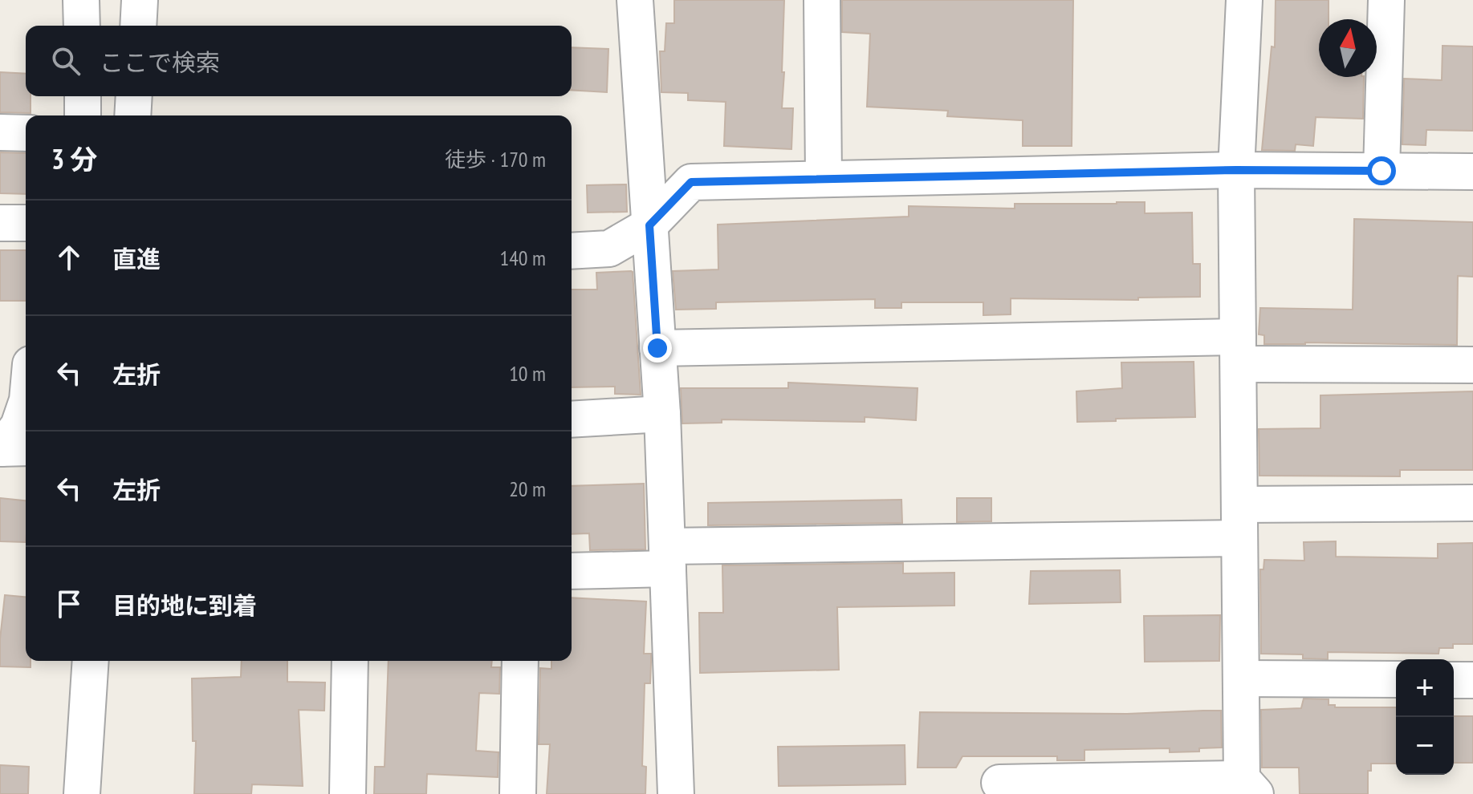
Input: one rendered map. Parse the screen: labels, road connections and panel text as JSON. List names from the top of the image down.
{
  "north": "top",
  "page": {
    "search": "ここで検索",
    "heading": ["3 分", "徒歩 · 170 m"],
    "list": [
      ["直進", "140 m"],
      ["左折", "10 m"],
      ["左折", "20 m"],
      "目的地に到着"
    ],
    "map_buttons": ["+", "−"]
  }
}
